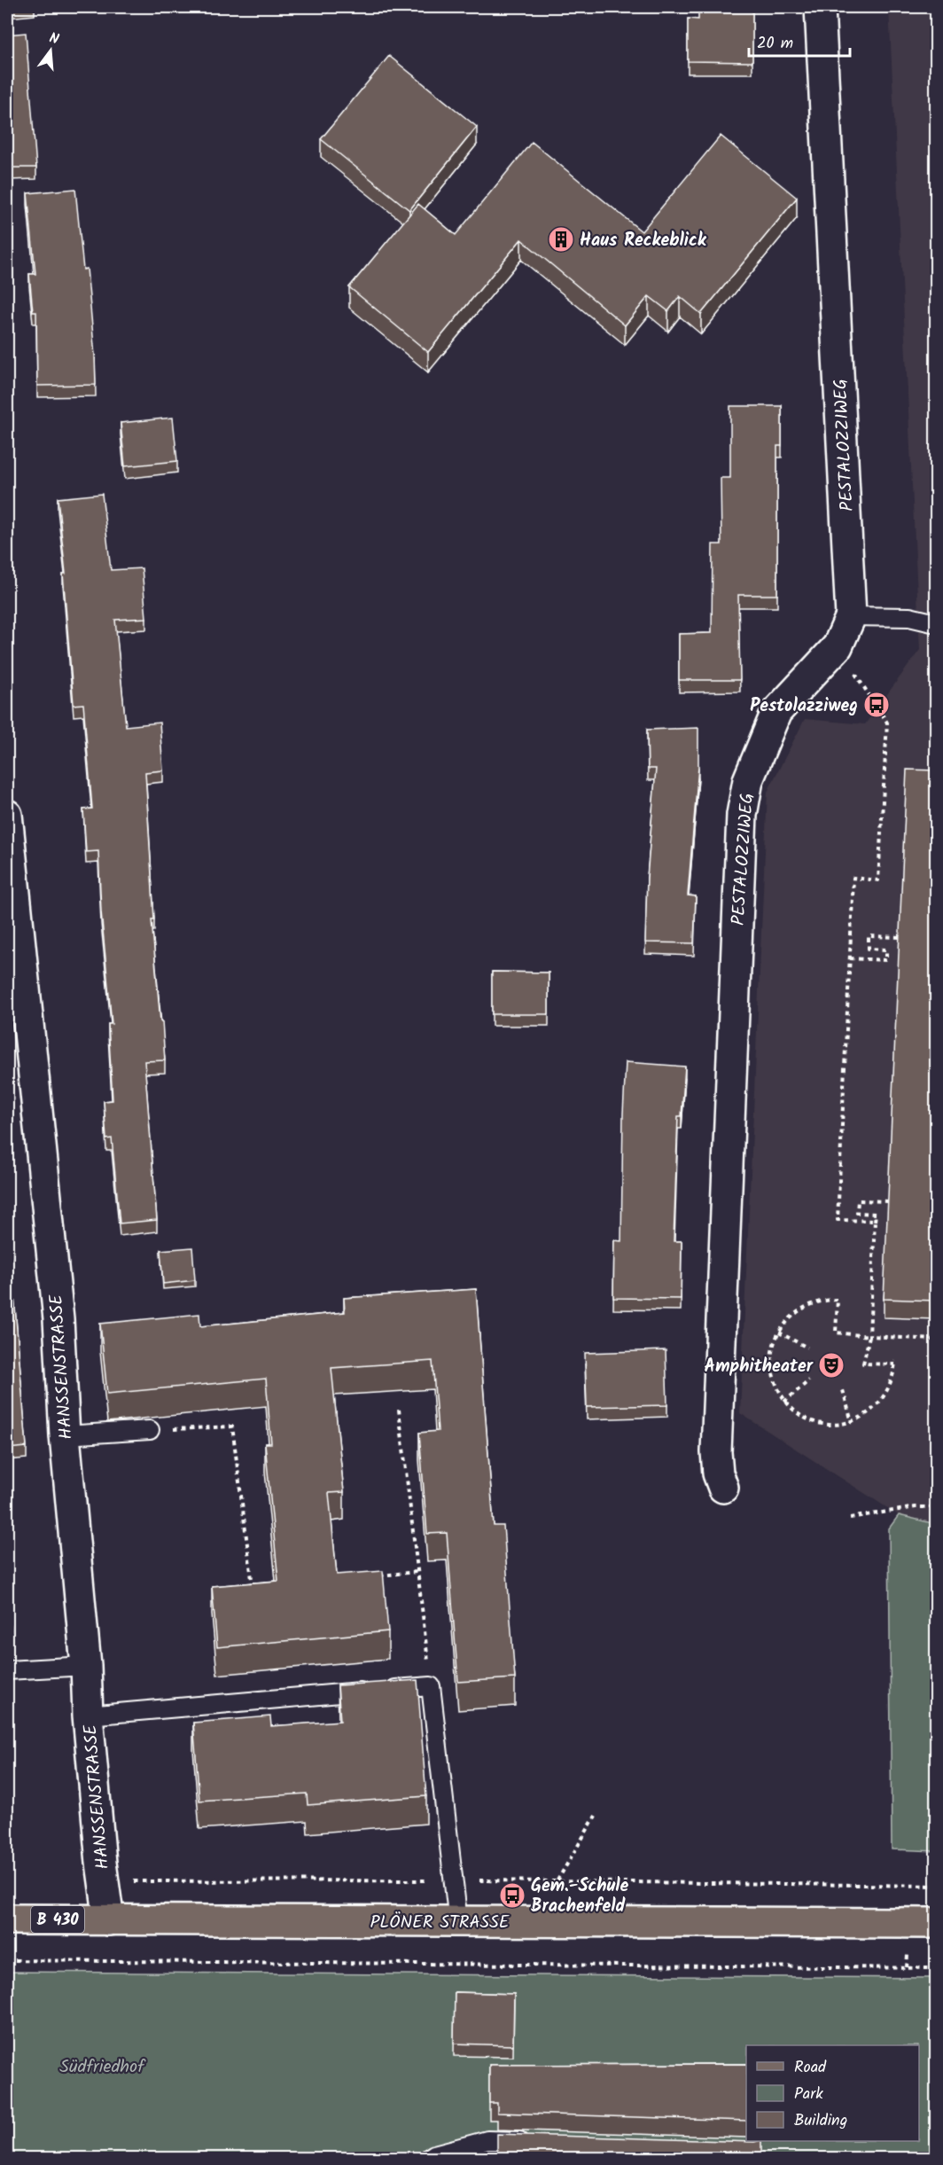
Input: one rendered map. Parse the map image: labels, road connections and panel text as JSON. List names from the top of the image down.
{
  "streets": {
    "main road": ["B 430", "PLÖNER STRASSE"],
    "street": ["PESTALOZZIWEG", "HANSSENSTRASSE"]
  },
  "crossings": [
    ["HANSSENSTRASSE", "PLÖNER STRASSE"]
  ],
  "parks": ["Südfriedhof"],
  "places": {
    "building": ["Haus Reckeblick"],
    "bus stop": ["Pestolazziweg", "Gem.-Schule Brachenfeld"],
    "theatre": ["Amphitheater"]
  },
  "legend": ["Road", "Park", "Building"],
  "scale_bar": "20 m",
  "north": "top"
}
